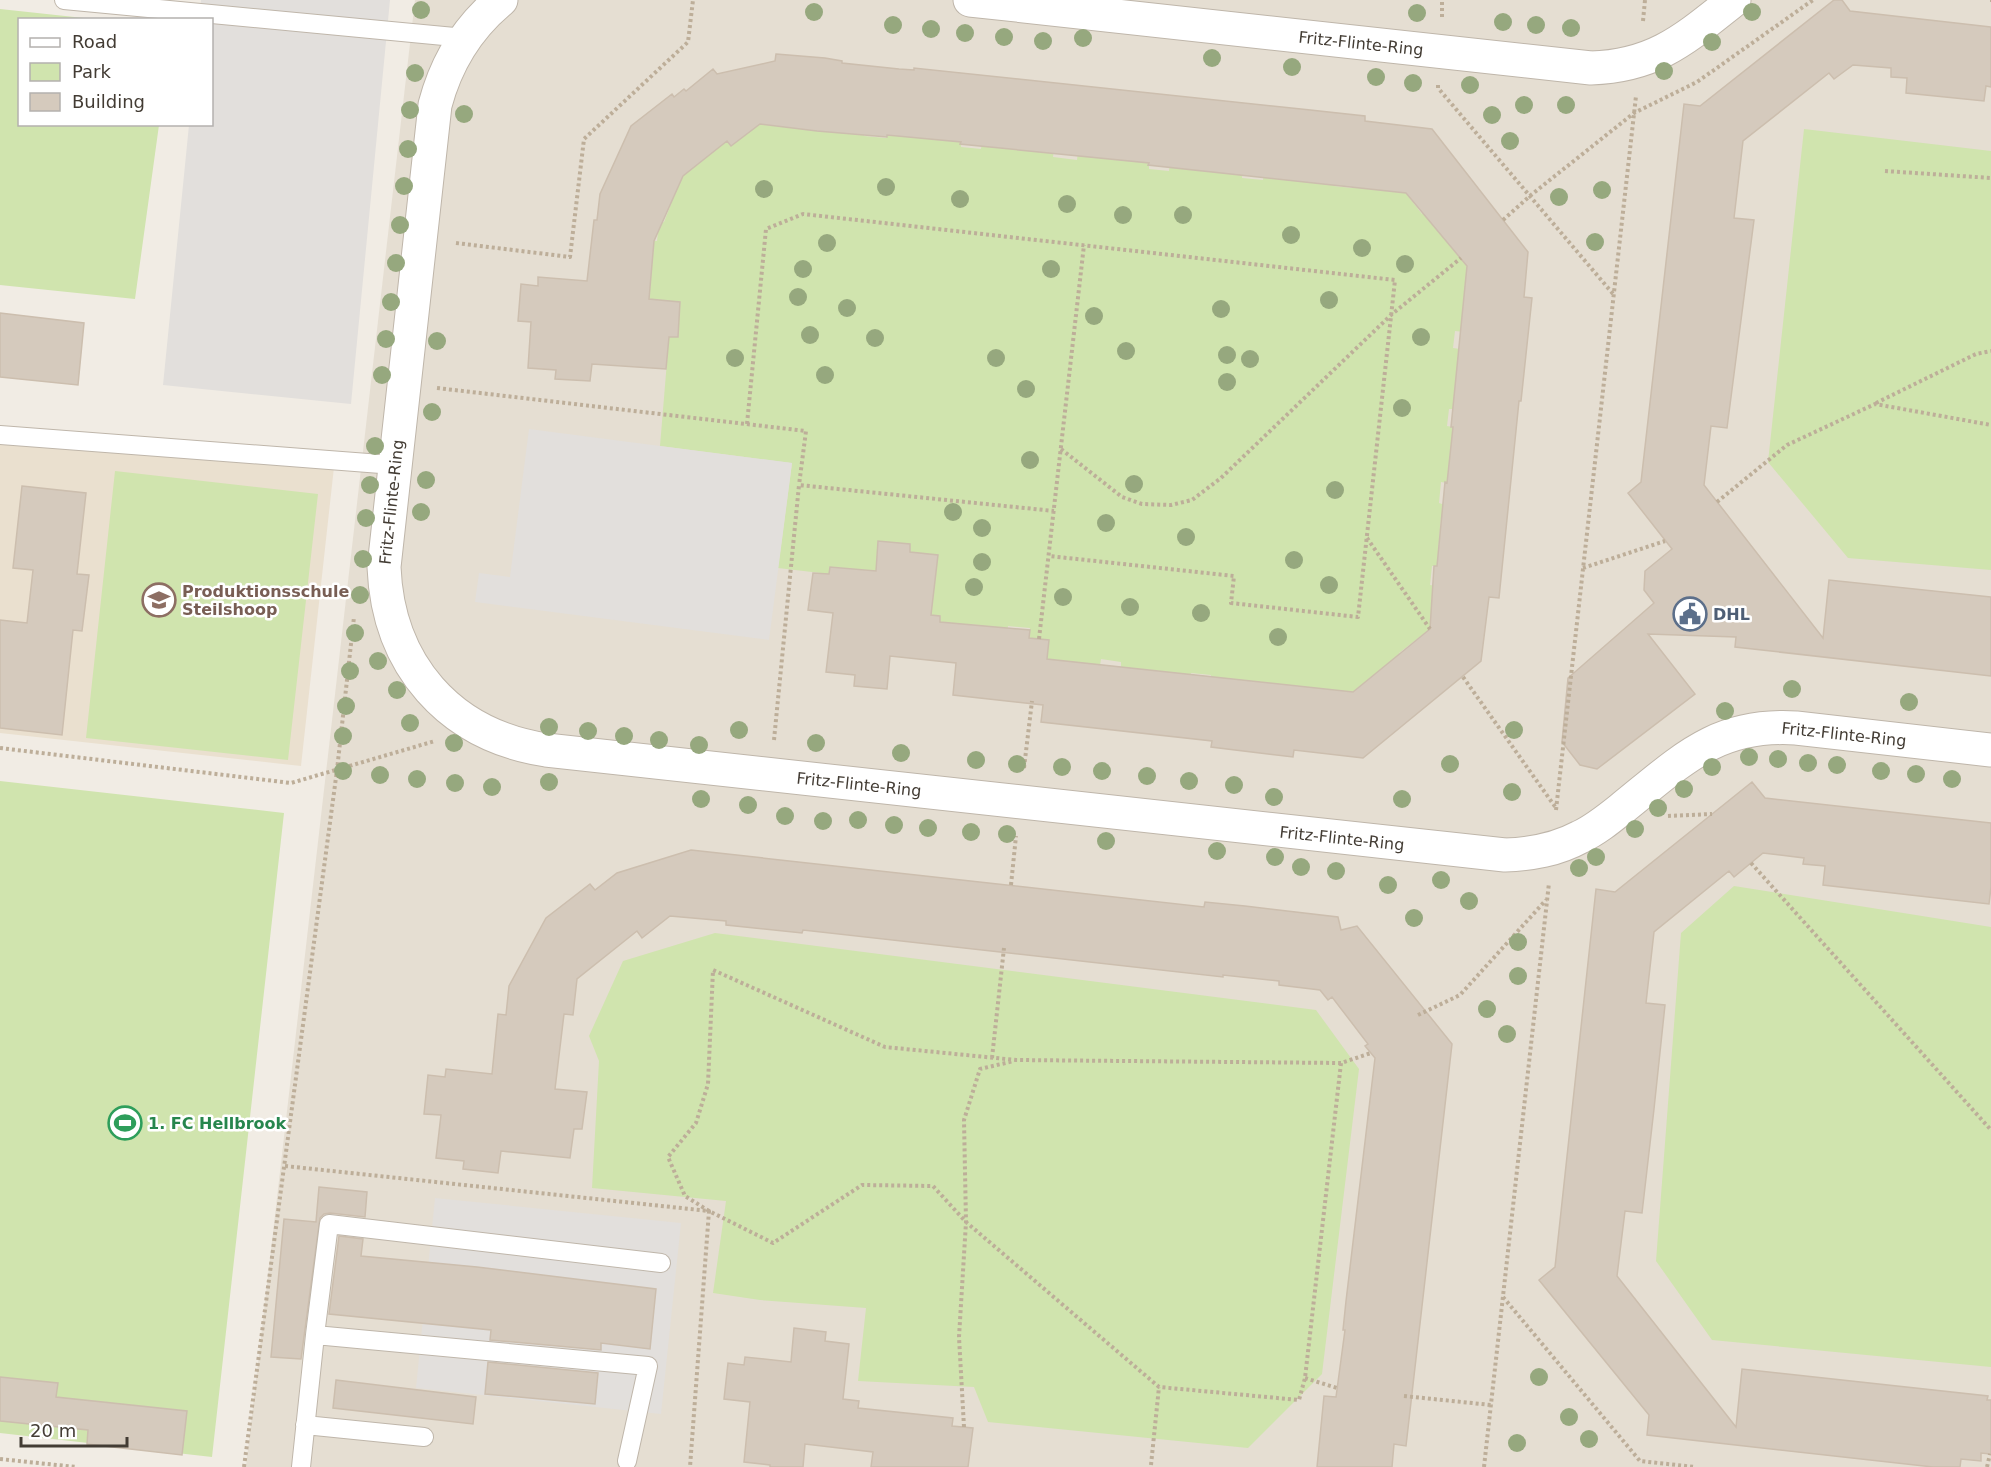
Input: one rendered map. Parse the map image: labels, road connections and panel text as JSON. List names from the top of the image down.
{
  "streets": {
    "street": ["Fritz-Flinte-Ring"]
  },
  "places": {
    "school or university": ["Produktionsschule Steilshoop"],
    "public building": ["DHL"],
    "sports": ["1. FC Hellbrook"]
  },
  "legend": ["Road", "Park", "Building"],
  "scale_bar": "20 m"
}
